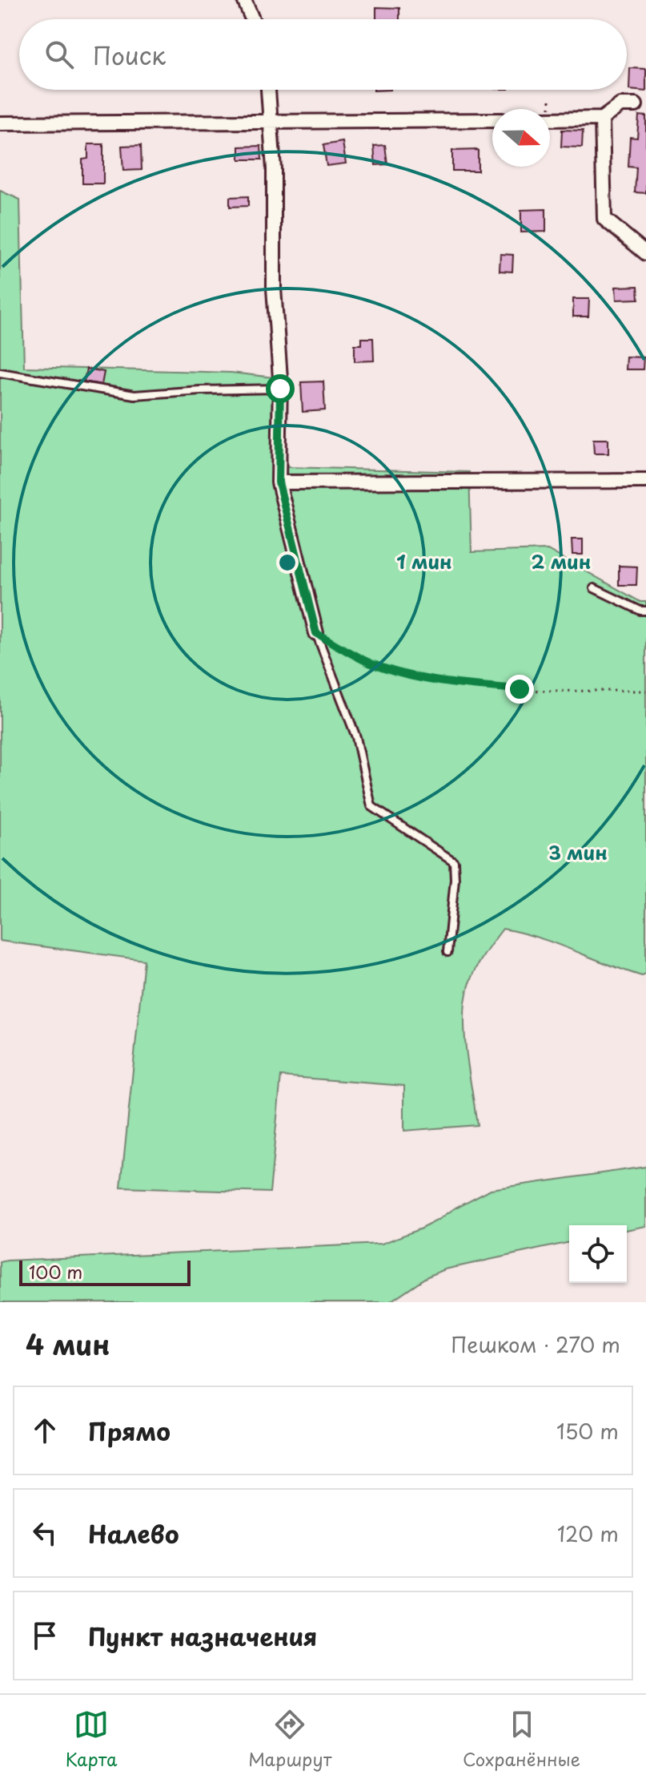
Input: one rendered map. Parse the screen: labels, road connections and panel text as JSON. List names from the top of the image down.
{
  "scale_bar": "100 m",
  "north": "right",
  "page": {
    "search": "Поиск",
    "scale": "100 m",
    "heading": ["4 мин", "Пешком · 270 m"],
    "list": [
      ["Прямо", "150 m"],
      ["Налево", "120 m"],
      "Пункт назначения"
    ],
    "nav": ["Карта", "Маршрут", "Сохранённые"]
  },
  "rings": ["1 мин", "2 мин", "3 мин"]
}
